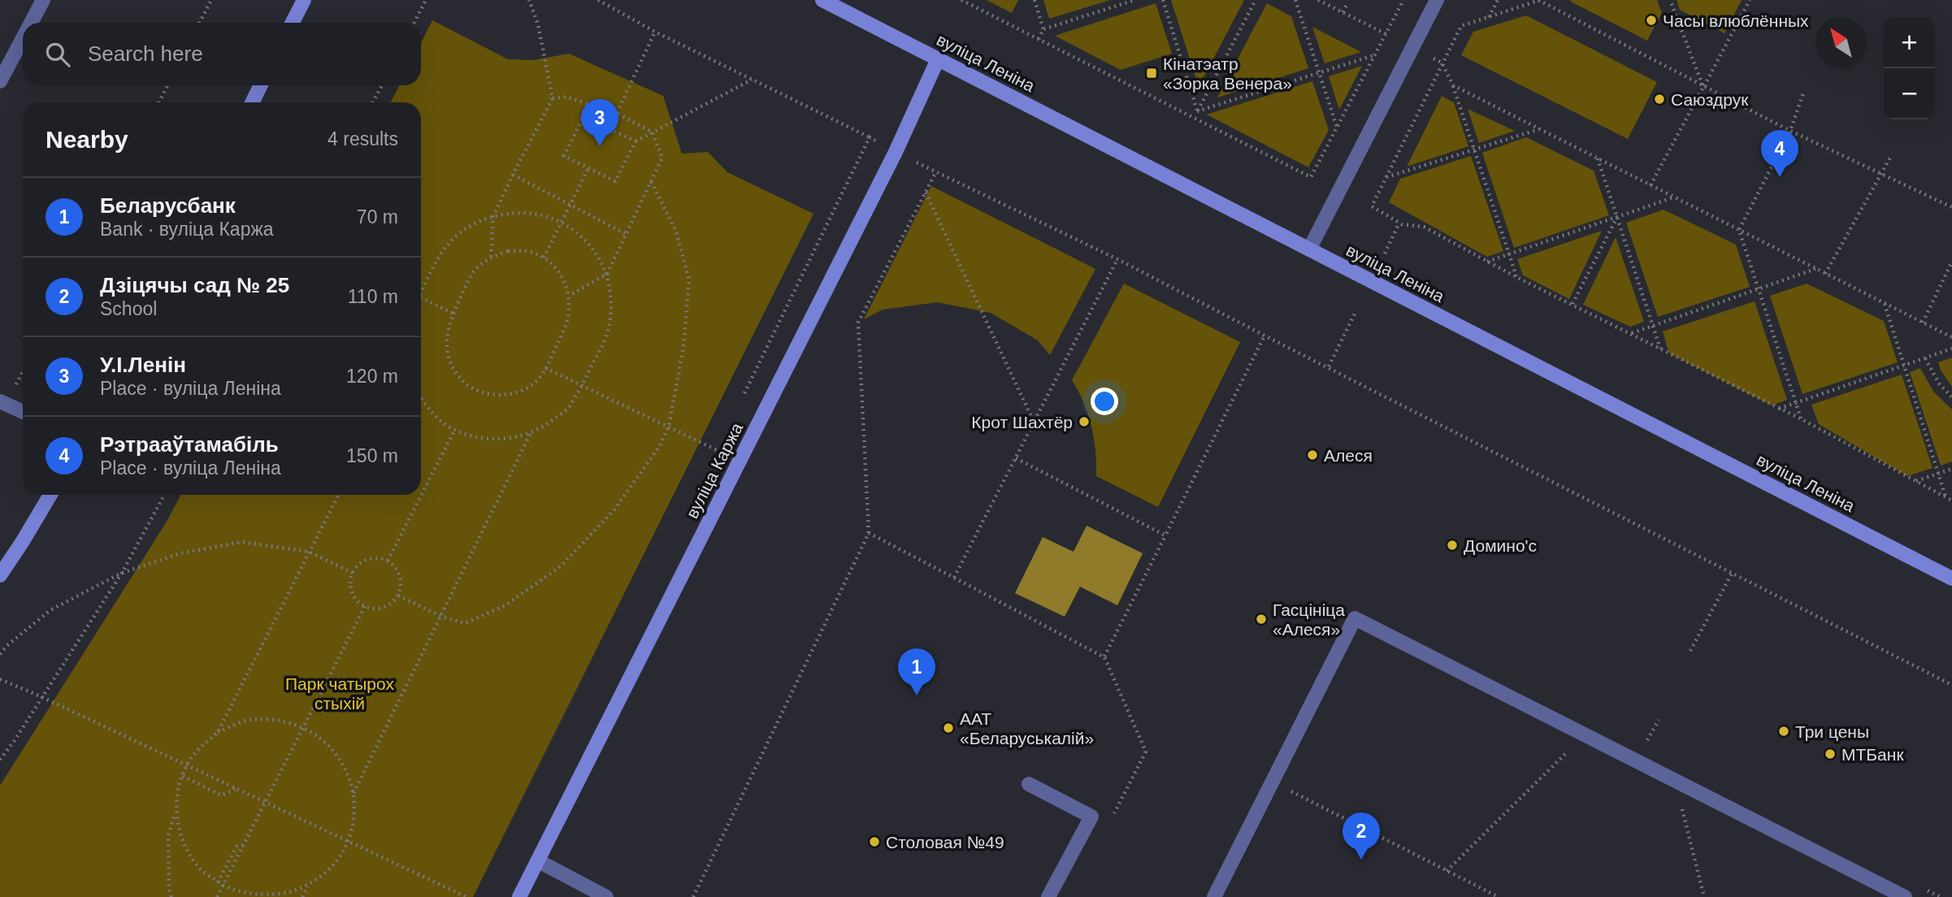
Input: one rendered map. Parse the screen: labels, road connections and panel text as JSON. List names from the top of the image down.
{
  "streets": {
    "main road": ["вуліца Леніна", "вуліца Каржа"]
  },
  "crossings": [
    ["вуліца Леніна", "вуліца Каржа"]
  ],
  "parks": ["Парк чатырох стыхій"],
  "places": {
    "other": [
      "Часы влюблённых",
      "Саюздрук",
      "Крот Шахтёр",
      "Алеся",
      "Домино'c",
      "Гасцініца «Алеся»",
      "ААТ «Беларуськалій»",
      "Три цены",
      "МТБанк",
      "Столовая №49"
    ],
    "transit": ["Кінатэатр «Зорка Венера»"]
  },
  "north": "top left",
  "page": {
    "map_buttons": ["+", "−"],
    "search": "Search here",
    "pins": [
      "3",
      "4",
      "1",
      "2"
    ],
    "heading": ["Nearby", "4 results"],
    "list": [
      {
        "mark": "1",
        "name": "Беларусбанк",
        "note": "Bank · вуліца Каржа",
        "value": "70 m"
      },
      {
        "mark": "2",
        "name": "Дзіцячы сад № 25",
        "note": "School",
        "value": "110 m"
      },
      {
        "mark": "3",
        "name": "У.І.Ленін",
        "note": "Place · вуліца Леніна",
        "value": "120 m"
      },
      {
        "mark": "4",
        "name": "Рэтрааўтамабіль",
        "note": "Place · вуліца Леніна",
        "value": "150 m"
      }
    ]
  }
}
